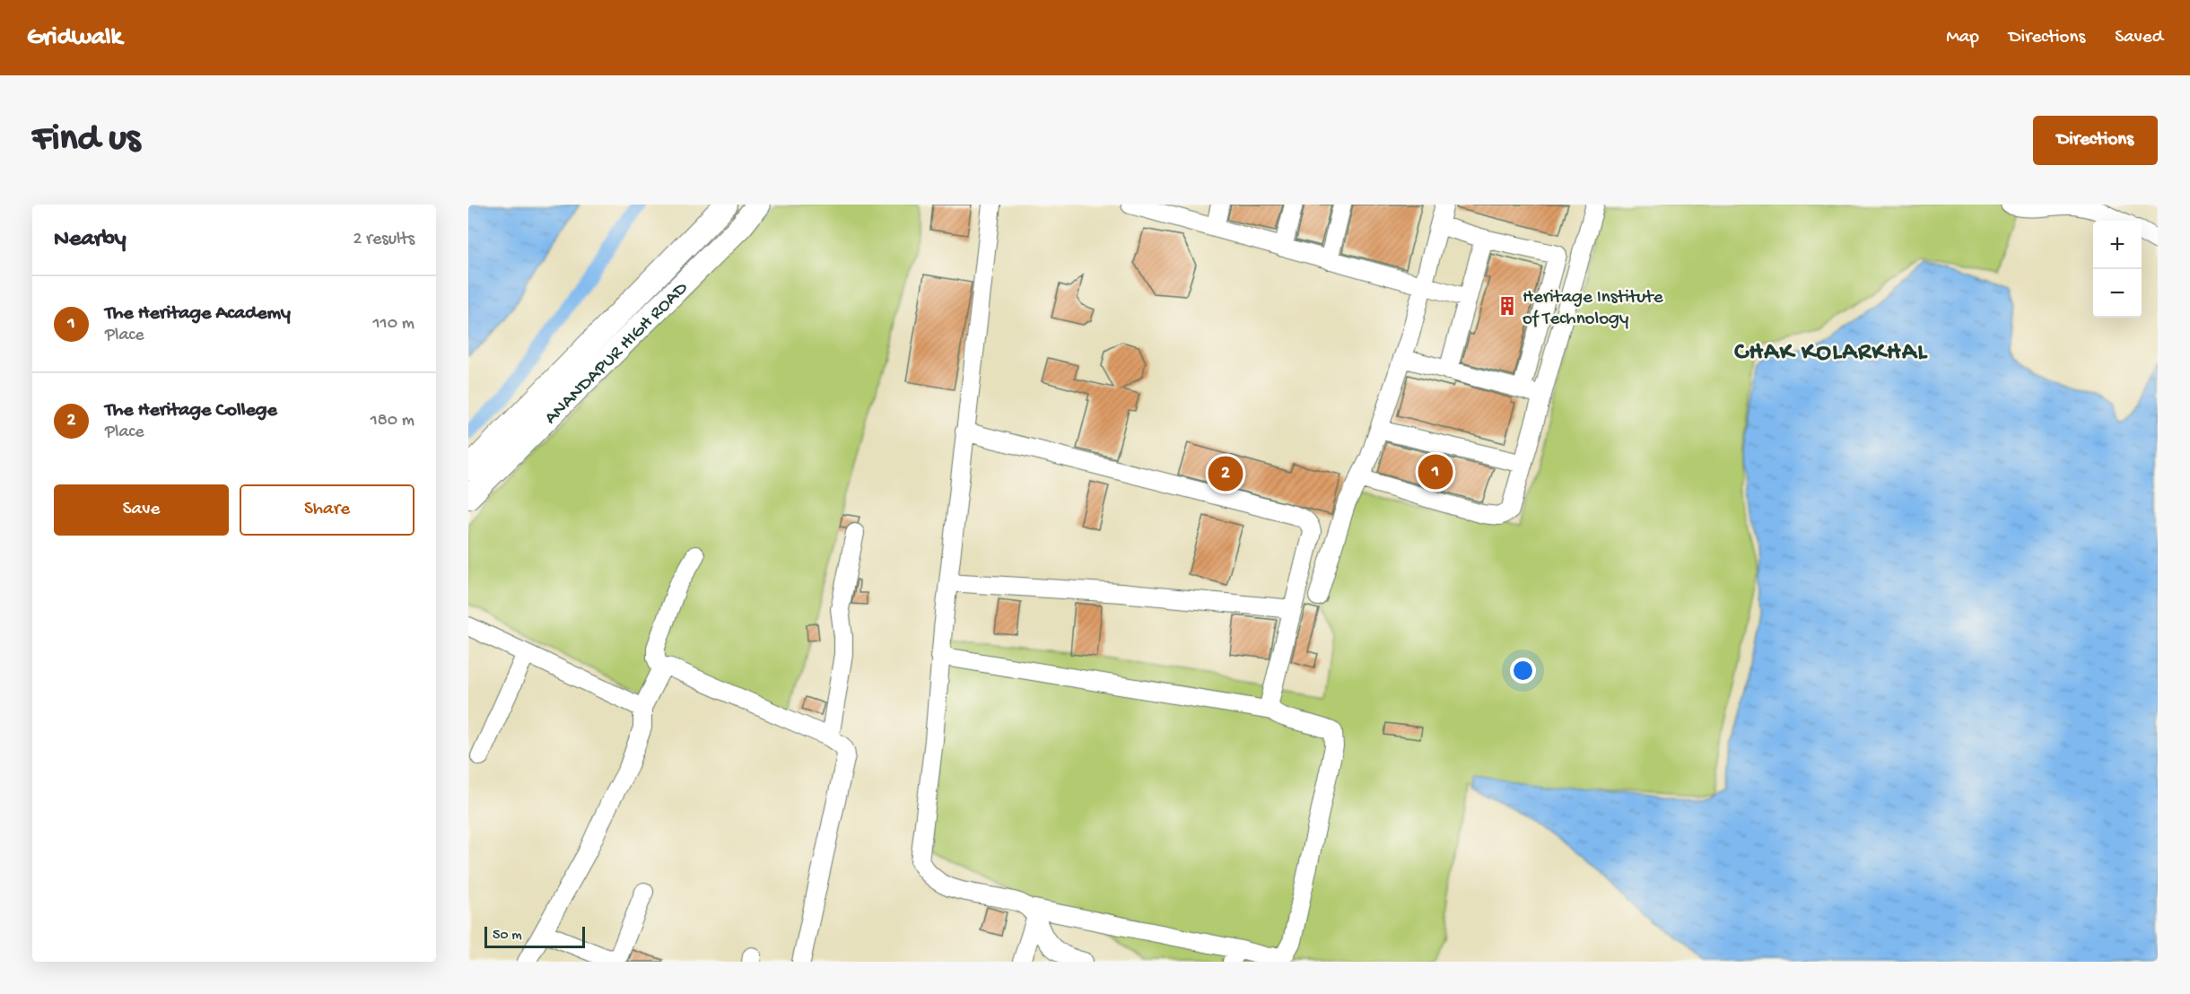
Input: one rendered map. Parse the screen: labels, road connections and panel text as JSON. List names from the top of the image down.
{
  "streets": {
    "main road": ["ANANDAPUR HIGH ROAD"]
  },
  "districts": ["CHAK KOLARKHAL"],
  "places": {
    "building": ["Heritage Institute of Technology"]
  },
  "scale_bar": "50 m",
  "page": {
    "header": "Gridwalk",
    "nav": ["Map", "Directions", "Saved"],
    "buttons": [
      "Directions",
      ["Save", "Share"]
    ],
    "title": "Find us",
    "heading": ["Nearby", "2 results"],
    "map_buttons": ["+", "−"],
    "list": [
      {
        "mark": "1",
        "name": "The Heritage Academy",
        "note": "Place",
        "value": "110 m"
      },
      {
        "mark": "2",
        "name": "The Heritage College",
        "note": "Place",
        "value": "180 m"
      }
    ],
    "pins": ["1", "2"],
    "scale": "50 m"
  }
}
